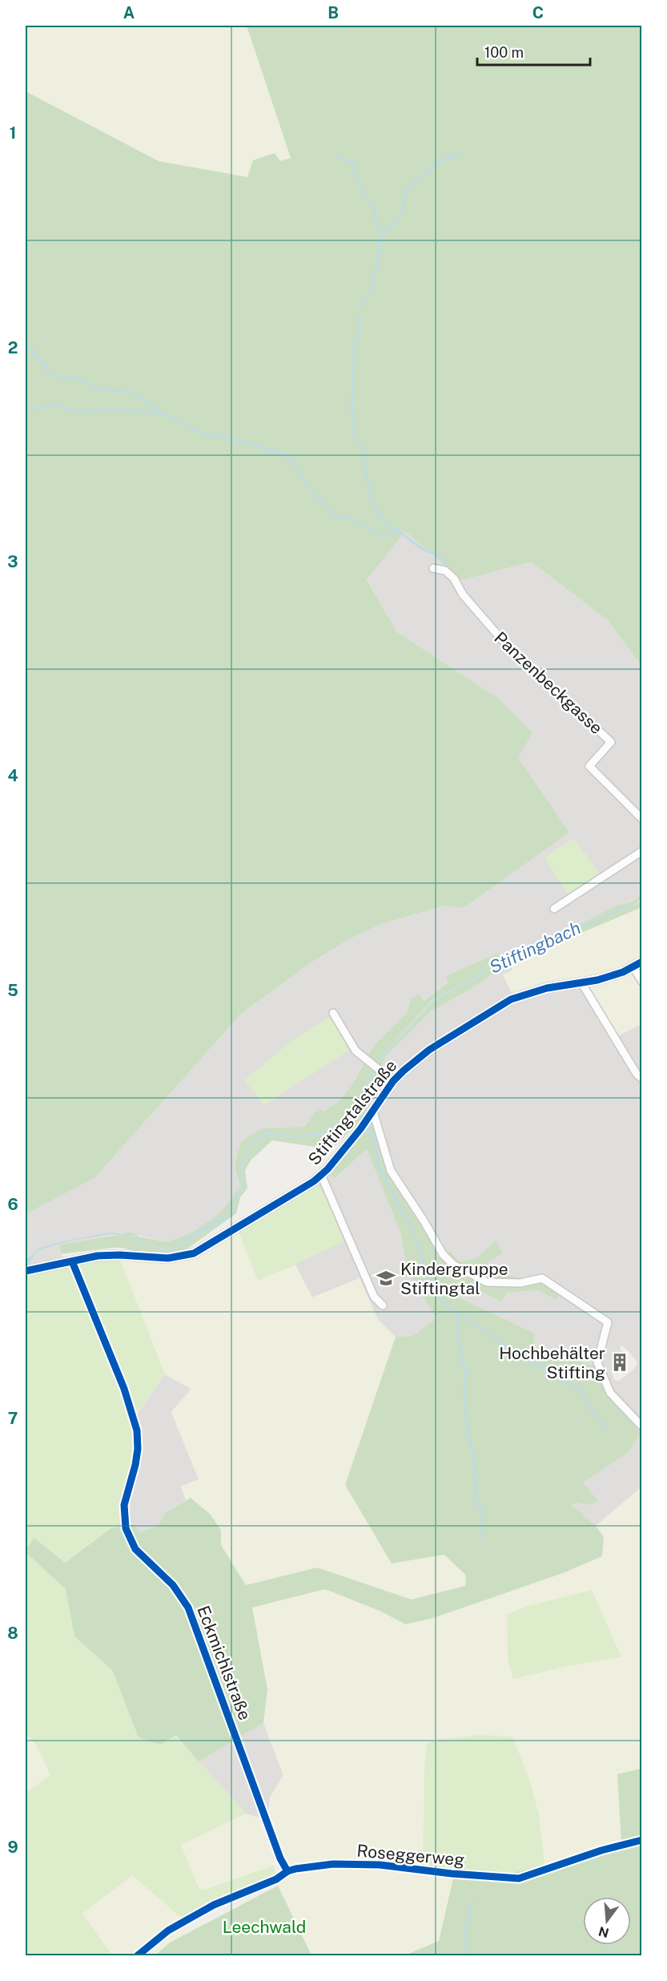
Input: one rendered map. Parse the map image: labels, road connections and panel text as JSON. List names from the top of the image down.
{
  "streets": {
    "street": [
      "Panzenbeckgasse",
      "Stiftingtalstraße",
      "Eckmichlstraße",
      "Roseggerweg"
    ]
  },
  "crossings": [
    ["Stiftingtalstraße", "Eckmichlstraße"],
    ["Eckmichlstraße", "Roseggerweg"]
  ],
  "water": ["Stiftingbach"],
  "parks": ["Leechwald"],
  "places": {
    "school or university": ["Kindergruppe Stiftingtal"],
    "building": ["Hochbehälter Stifting"]
  },
  "scale_bar": "100 m",
  "north": "bottom",
  "grid": {
    "columns": ["A", "B", "C"],
    "rows": [
      "1",
      "2",
      "3",
      "4",
      "5",
      "6",
      "7",
      "8",
      "9"
    ]
  }
}
